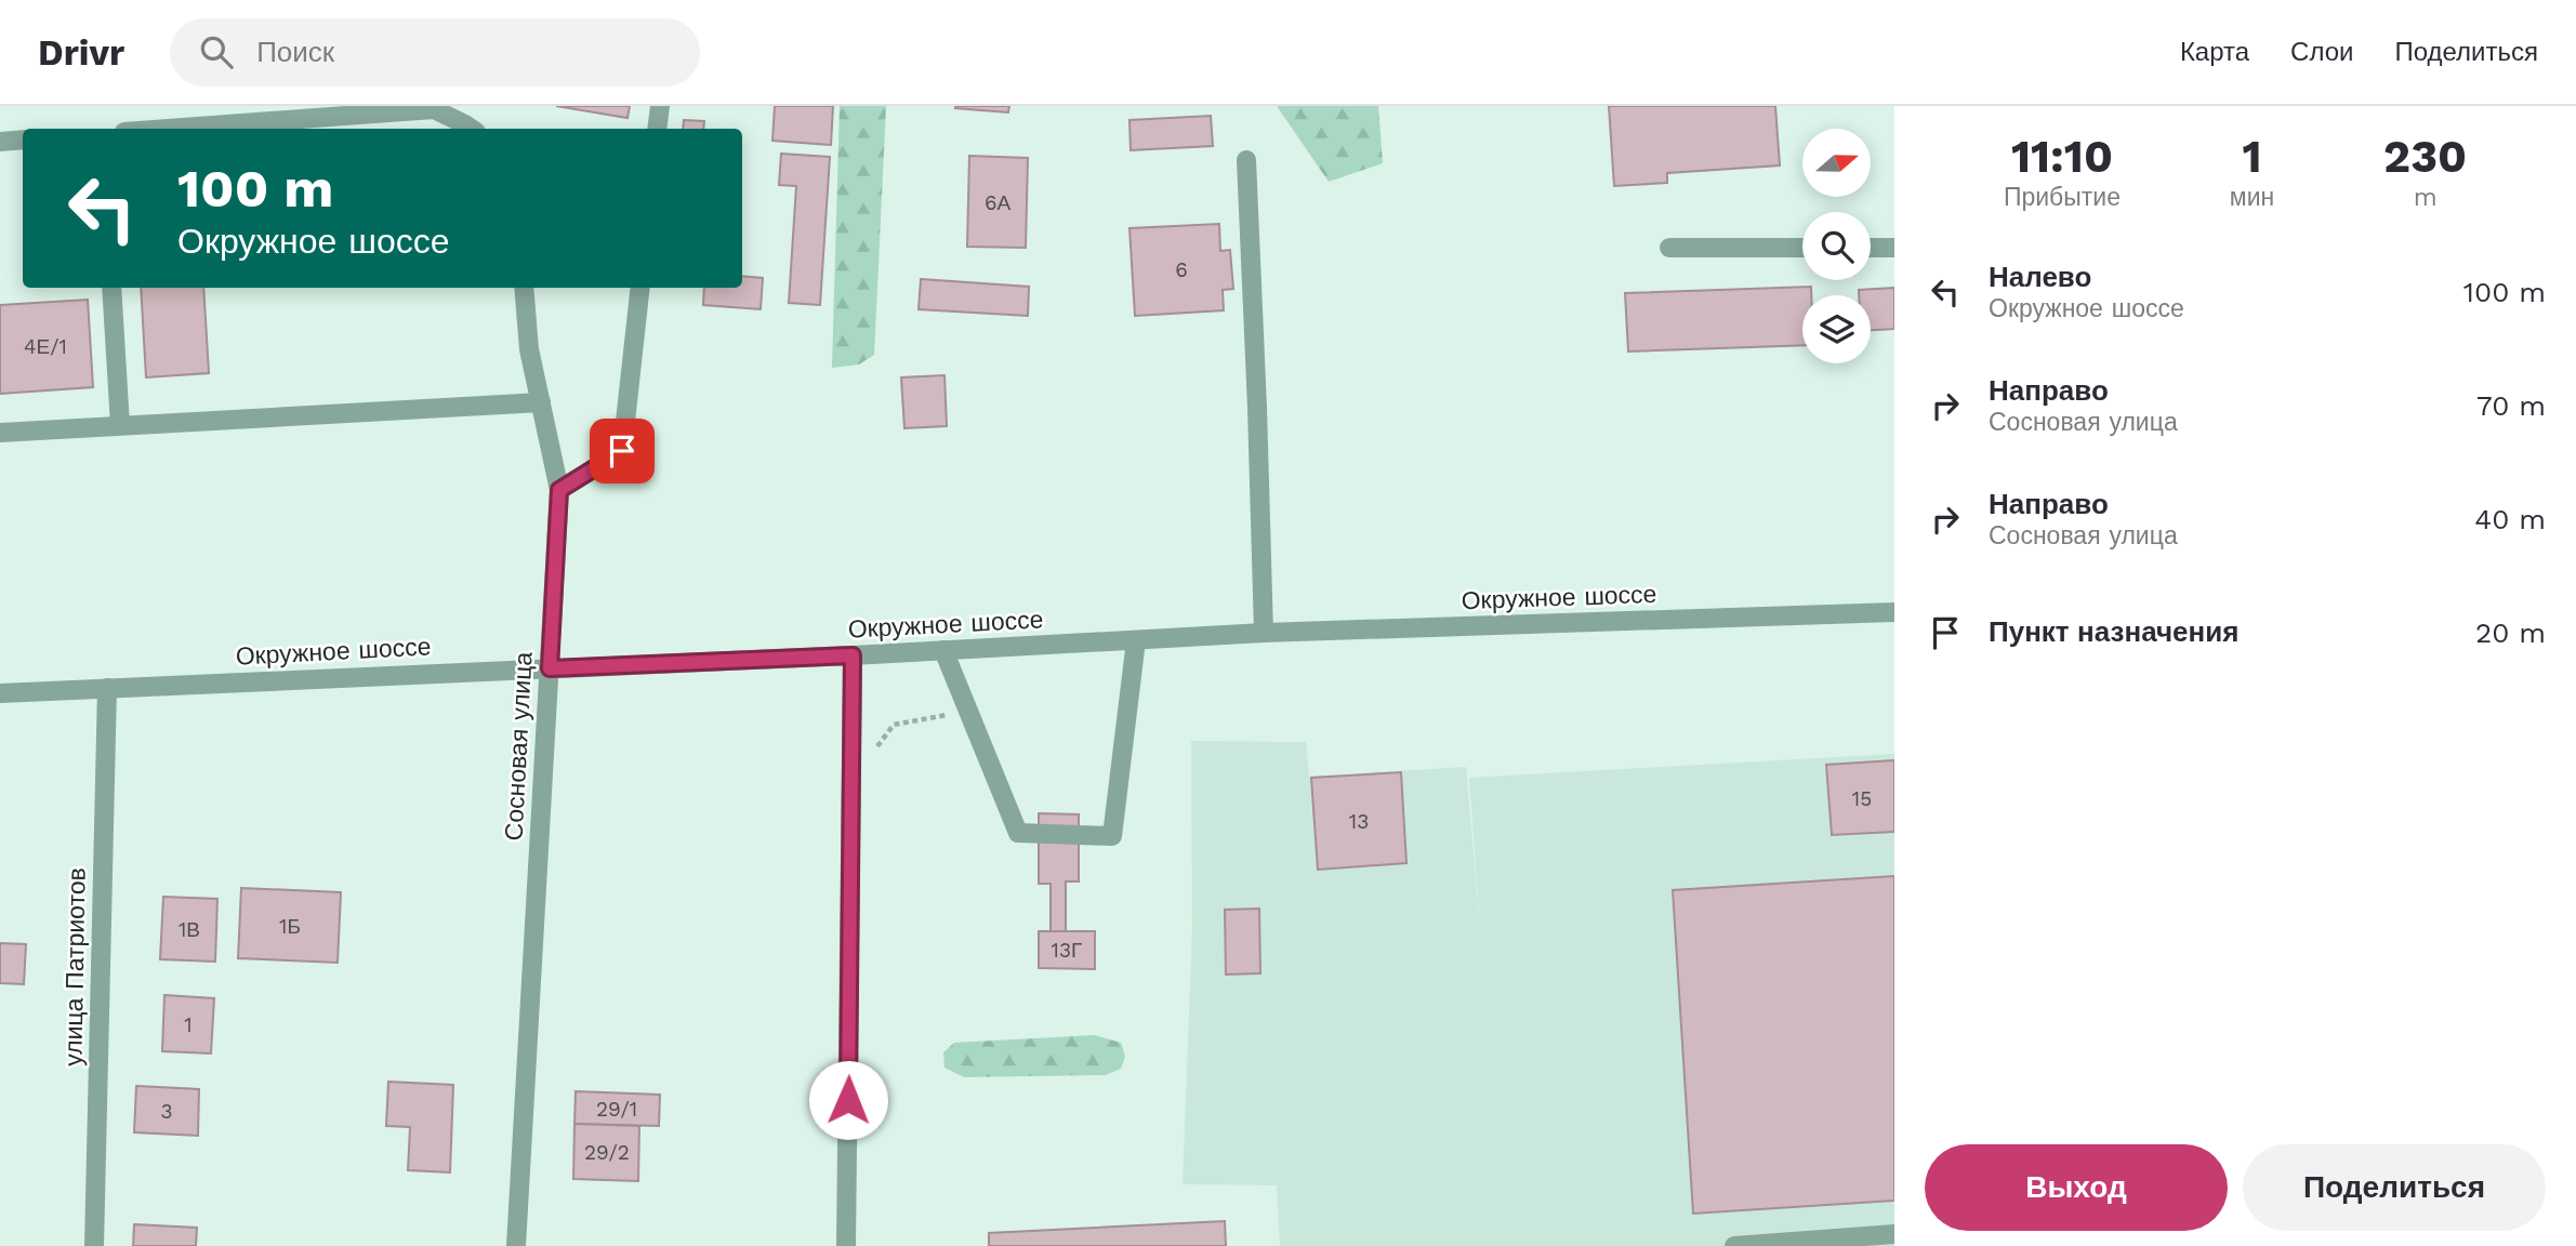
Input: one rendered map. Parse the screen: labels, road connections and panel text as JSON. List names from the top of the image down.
{
  "streets": {
    "street": ["Окружное шоссе", "Сосновая улица", "улица Патриотов"]
  },
  "crossings": [
    ["Окружное шоссе", "Сосновая улица"],
    ["Окружное шоссе", "улица Патриотов"]
  ],
  "house_numbers": [
    "6А",
    "6",
    "4Е/1",
    "15",
    "13",
    "1Б",
    "1В",
    "13Г",
    "1",
    "29/1",
    "3",
    "29/2"
  ],
  "north": "right",
  "page": {
    "header": "Drivr",
    "search": "Поиск",
    "nav": ["Карта", "Слои", "Поделиться"],
    "eta": [
      "11:10",
      "Прибытие",
      "1",
      "мин",
      "230",
      "m"
    ],
    "turn": ["100 m", "Окружное шоссе"],
    "list": [
      {
        "name": "Налево",
        "note": "Окружное шоссе",
        "value": "100 m"
      },
      {
        "name": "Направо",
        "note": "Сосновая улица",
        "value": "70 m"
      },
      {
        "name": "Направо",
        "note": "Сосновая улица",
        "value": "40 m"
      },
      {
        "name": "Пункт назначения",
        "value": "20 m"
      }
    ],
    "buttons": ["Выход", "Поделиться"]
  }
}
